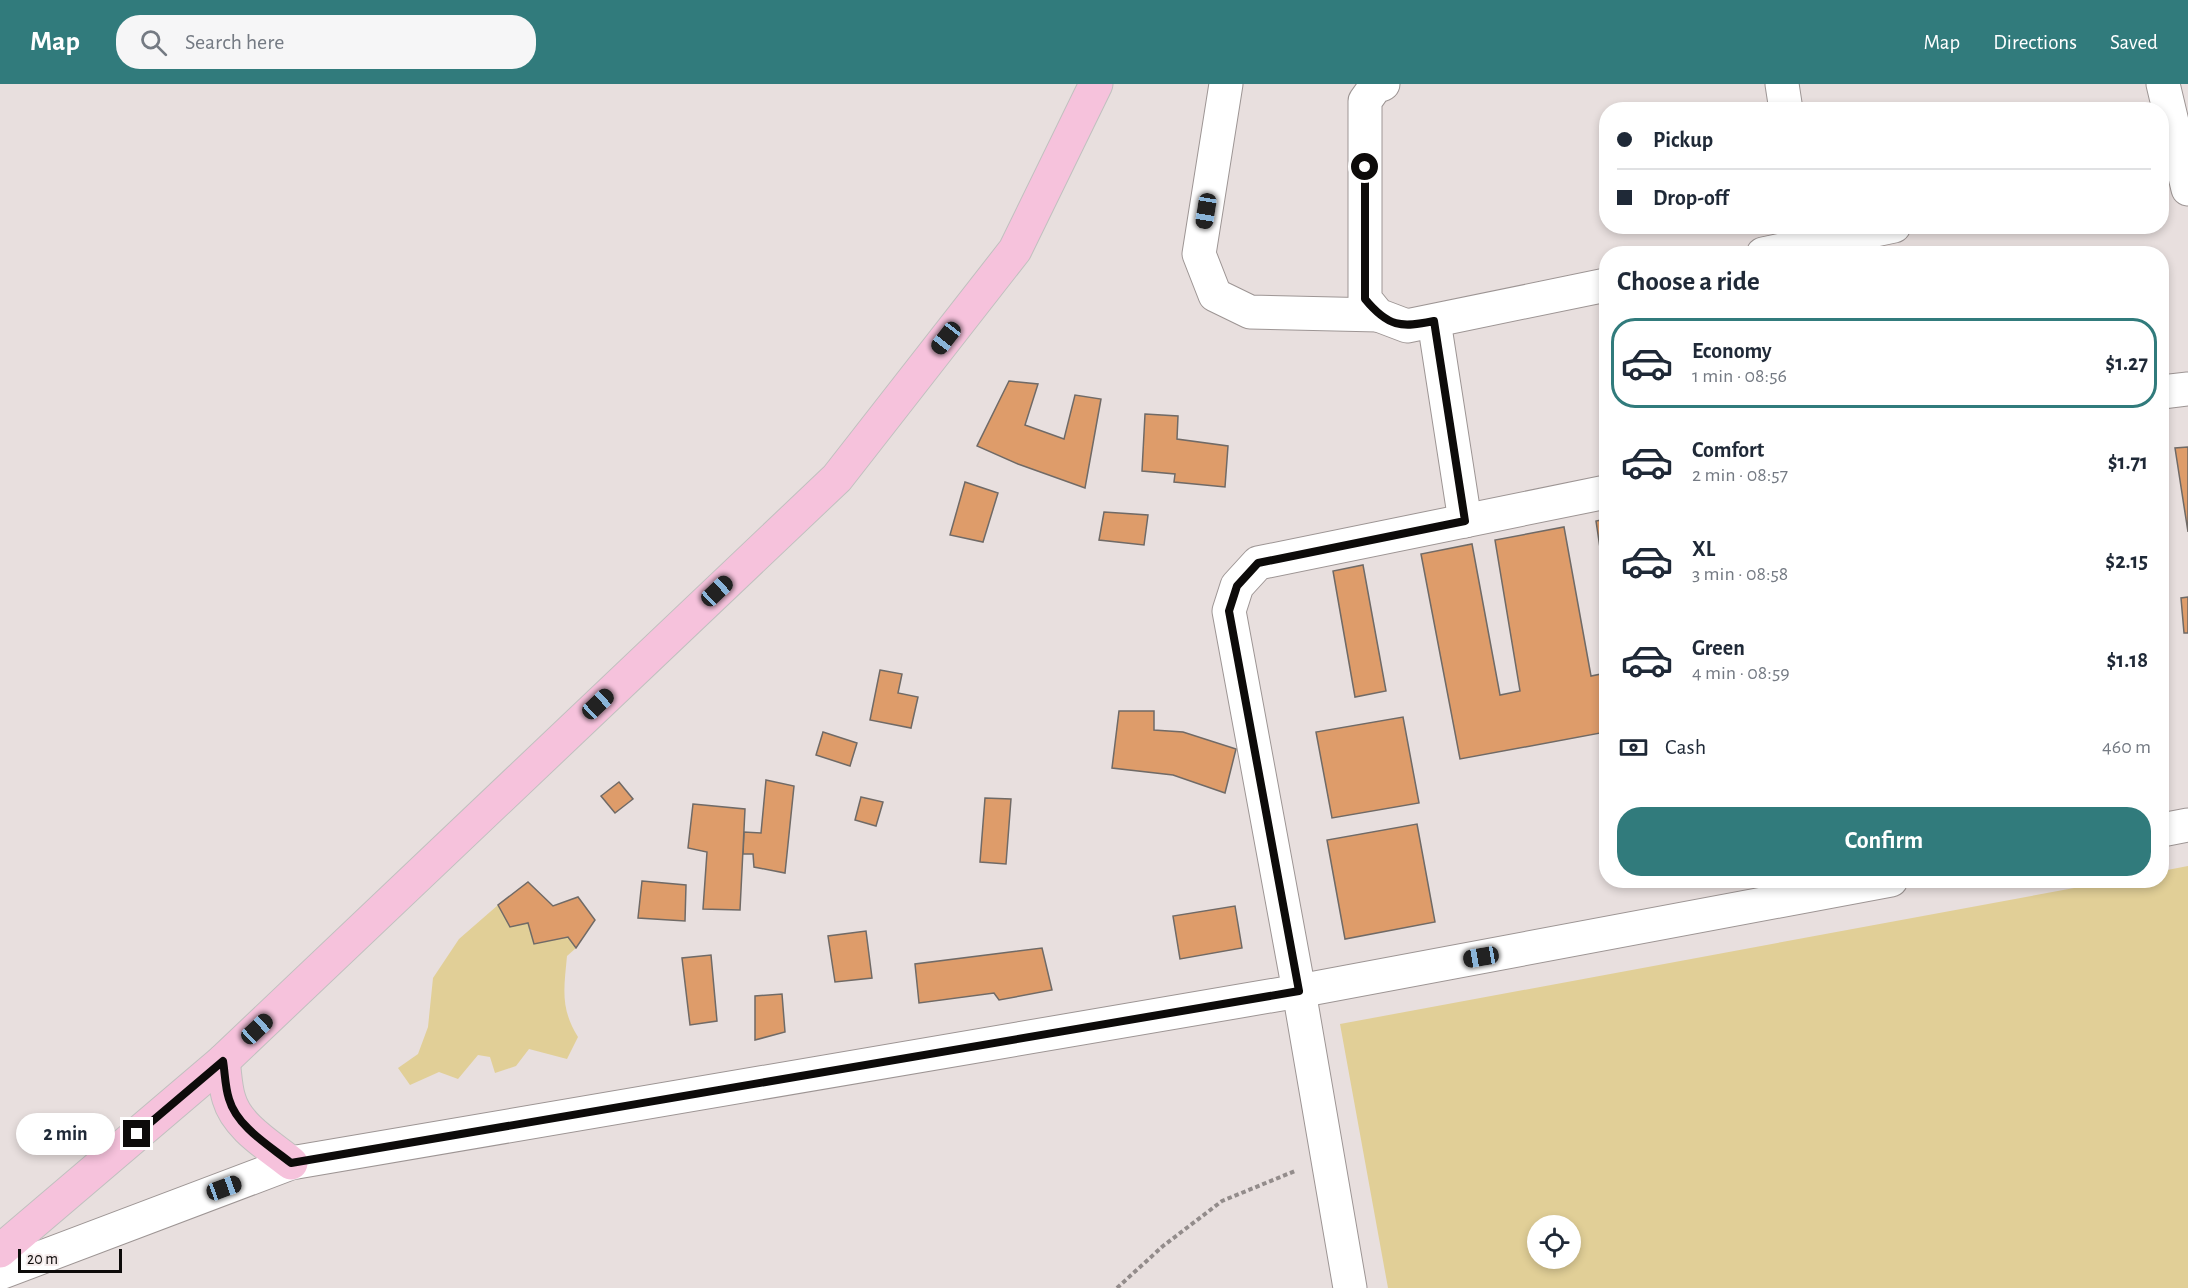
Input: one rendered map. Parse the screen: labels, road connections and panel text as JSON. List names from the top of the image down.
{
  "scale_bar": "20 m",
  "page": {
    "header": "Map",
    "search": "Search here",
    "nav": ["Map", "Directions", "Saved"],
    "banner": ["Pickup", "Drop-off"],
    "heading": "Choose a ride",
    "list": [
      {
        "name": "Economy",
        "note": "1 min · 08:56",
        "value": "$1.27"
      },
      {
        "name": "Comfort",
        "note": "2 min · 08:57",
        "value": "$1.71"
      },
      {
        "name": "XL",
        "note": "3 min · 08:58",
        "value": "$2.15"
      },
      {
        "name": "Green",
        "note": "4 min · 08:59",
        "value": "$1.18"
      }
    ],
    "pay": ["Cash", "460 m"],
    "buttons": "Confirm",
    "bubble": "2 min",
    "scale": "20 m"
  }
}
